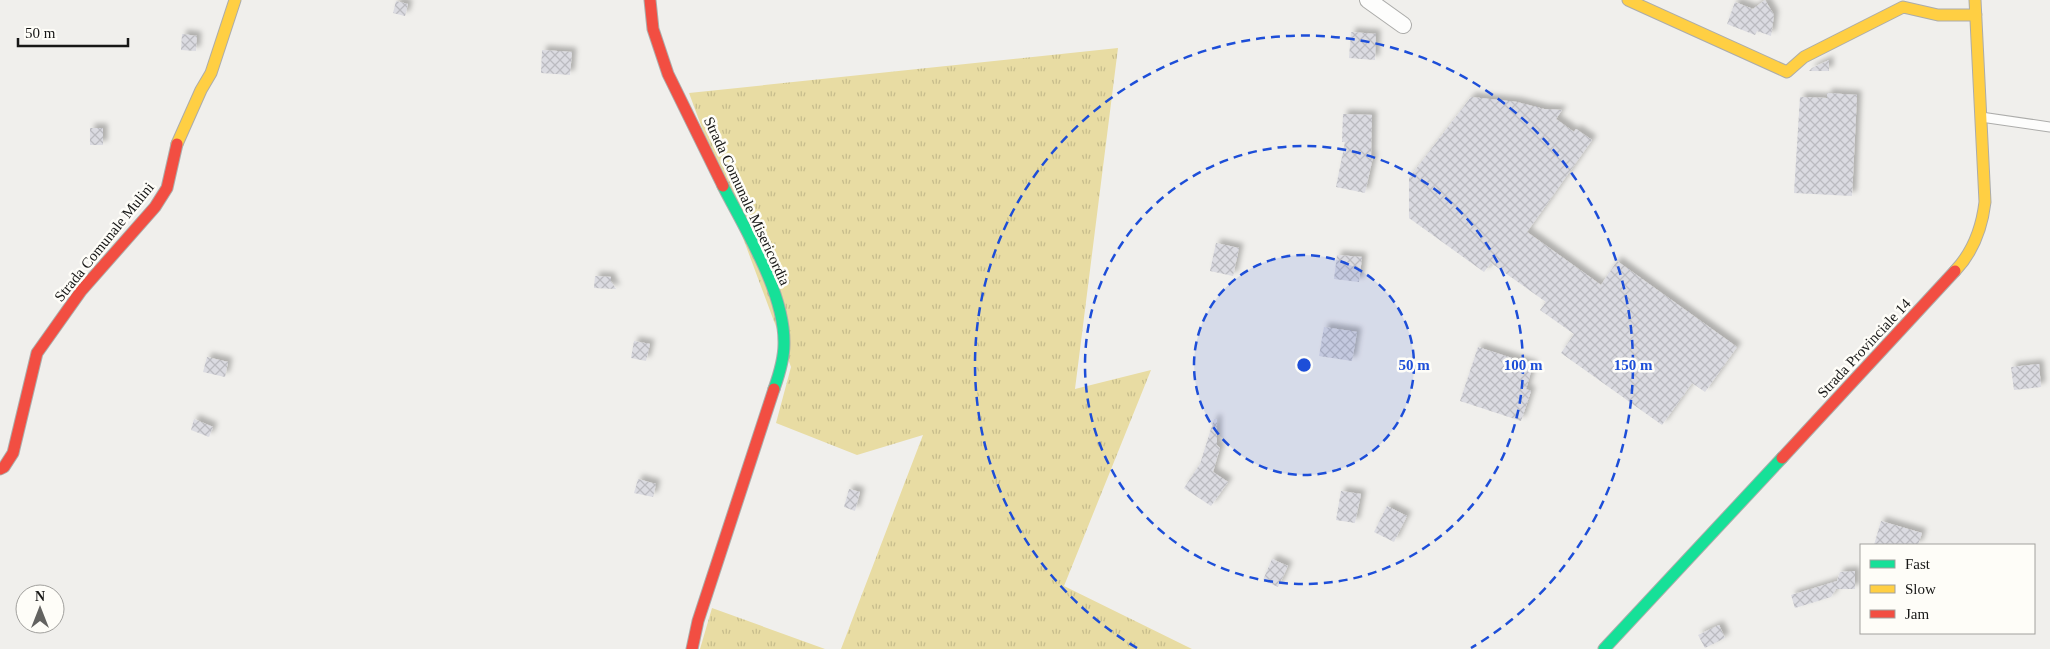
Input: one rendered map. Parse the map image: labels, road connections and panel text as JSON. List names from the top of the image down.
{
  "streets": {
    "street": ["Strada Comunale Misericordia", "Strada Comunale Mulini", "Strada Provinciale 14"]
  },
  "legend": ["Fast", "Slow", "Jam"],
  "scale_bar": "50 m",
  "north": "top",
  "rings": ["50 m", "100 m", "150 m"]
}
